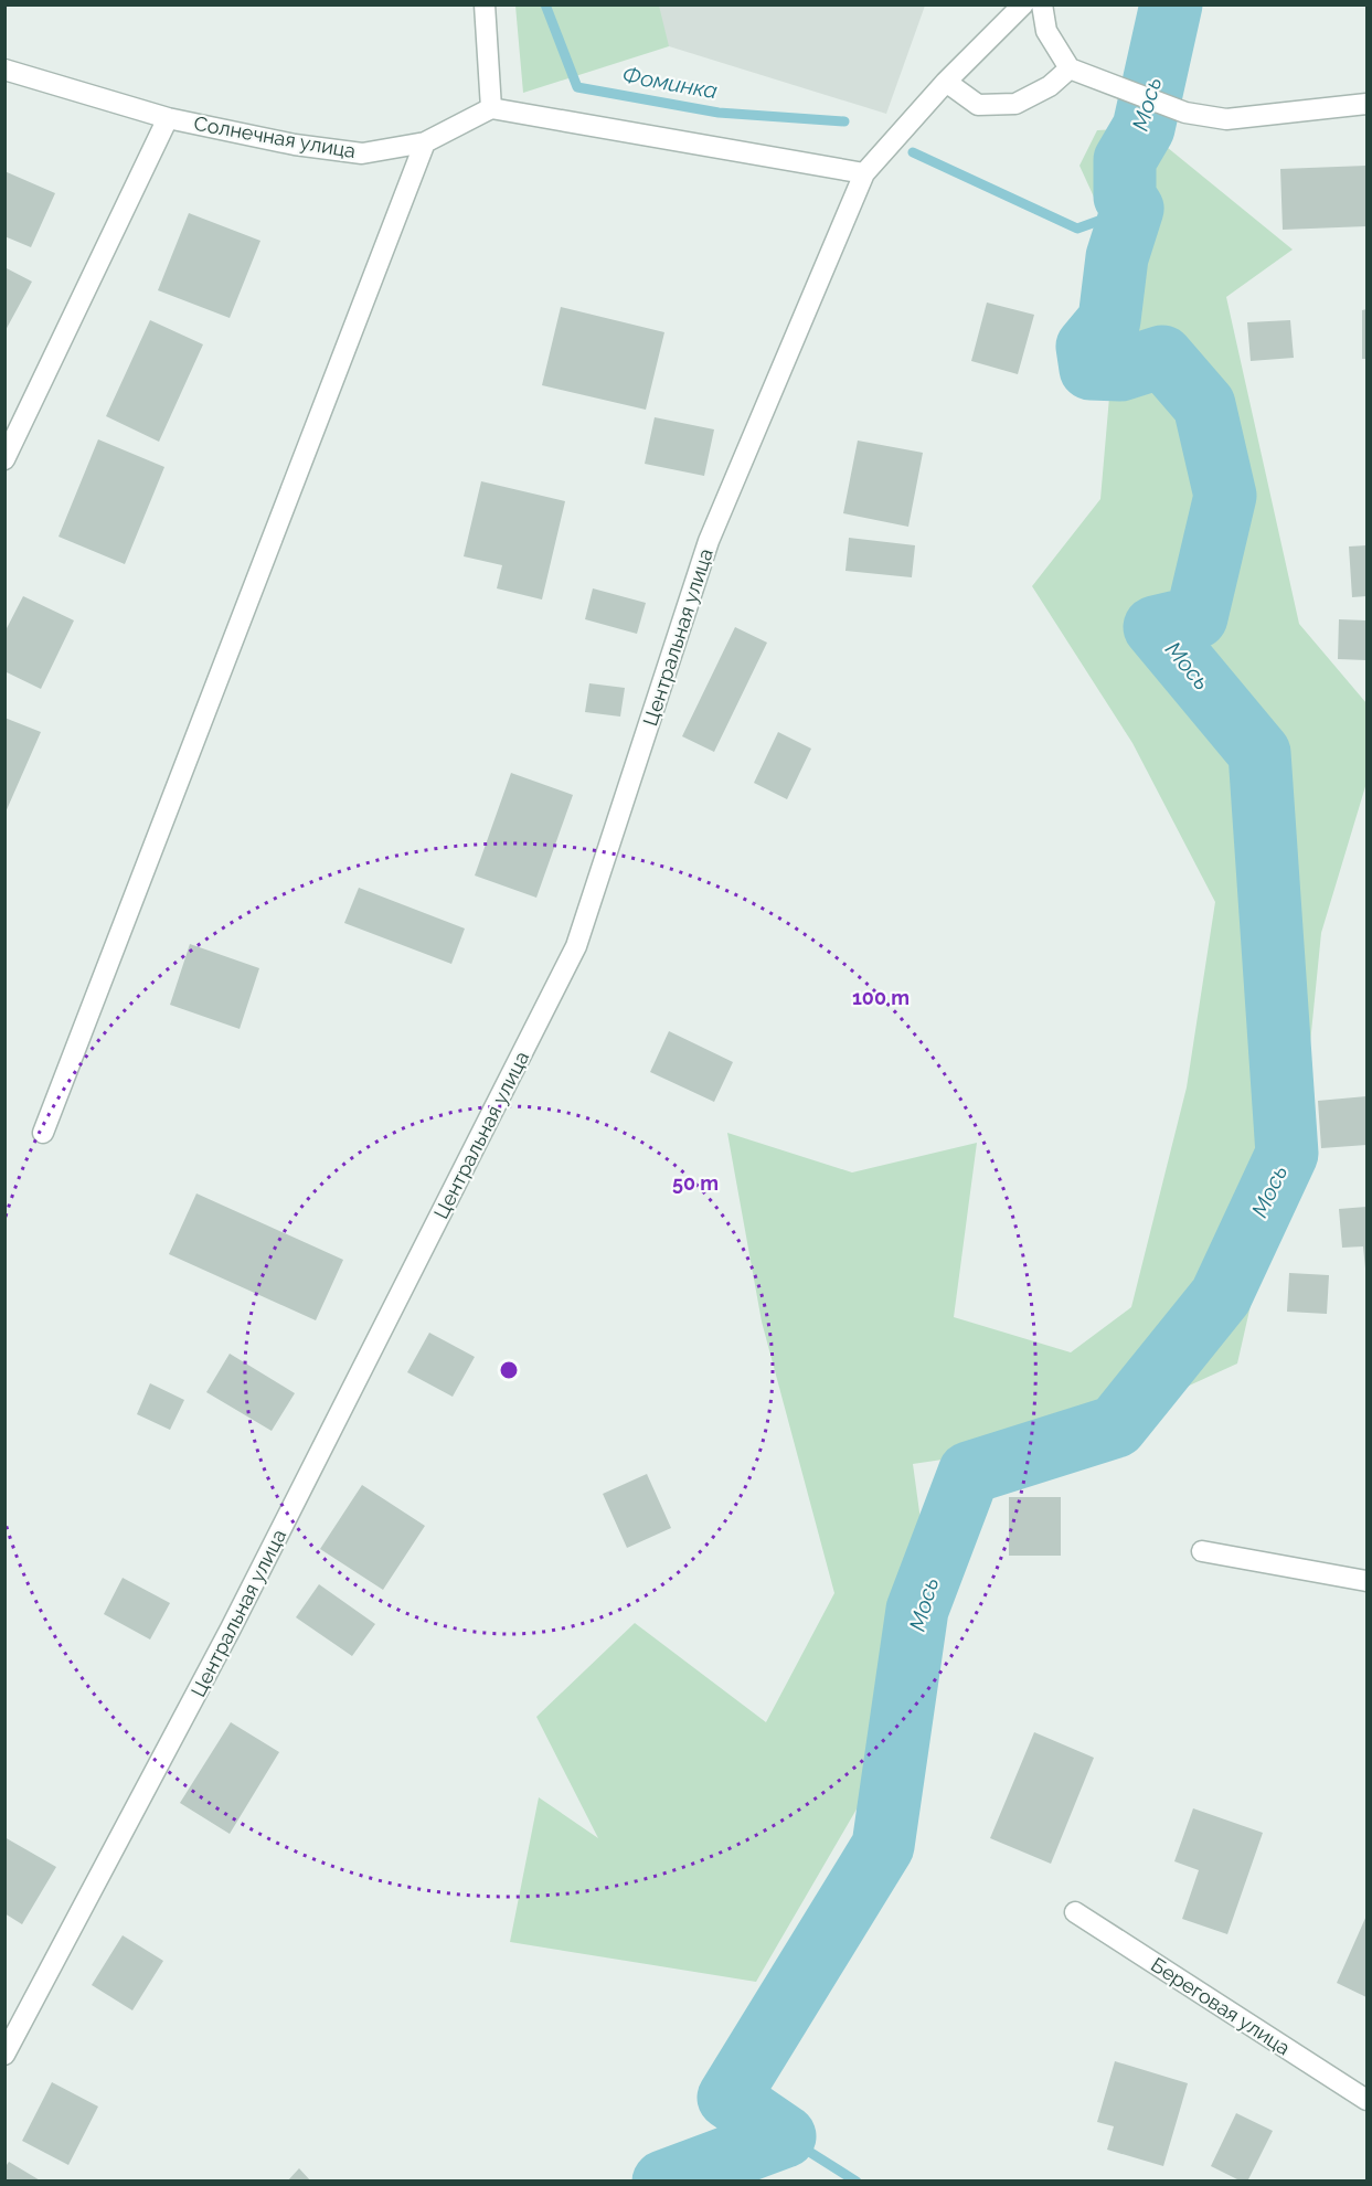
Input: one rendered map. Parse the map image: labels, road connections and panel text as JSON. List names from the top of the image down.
{
  "streets": {
    "street": ["Солнечная улица", "Центральная улица", "Береговая улица"]
  },
  "water": ["Фоминка", "Мось"],
  "rings": ["100 m", "50 m"]
}
